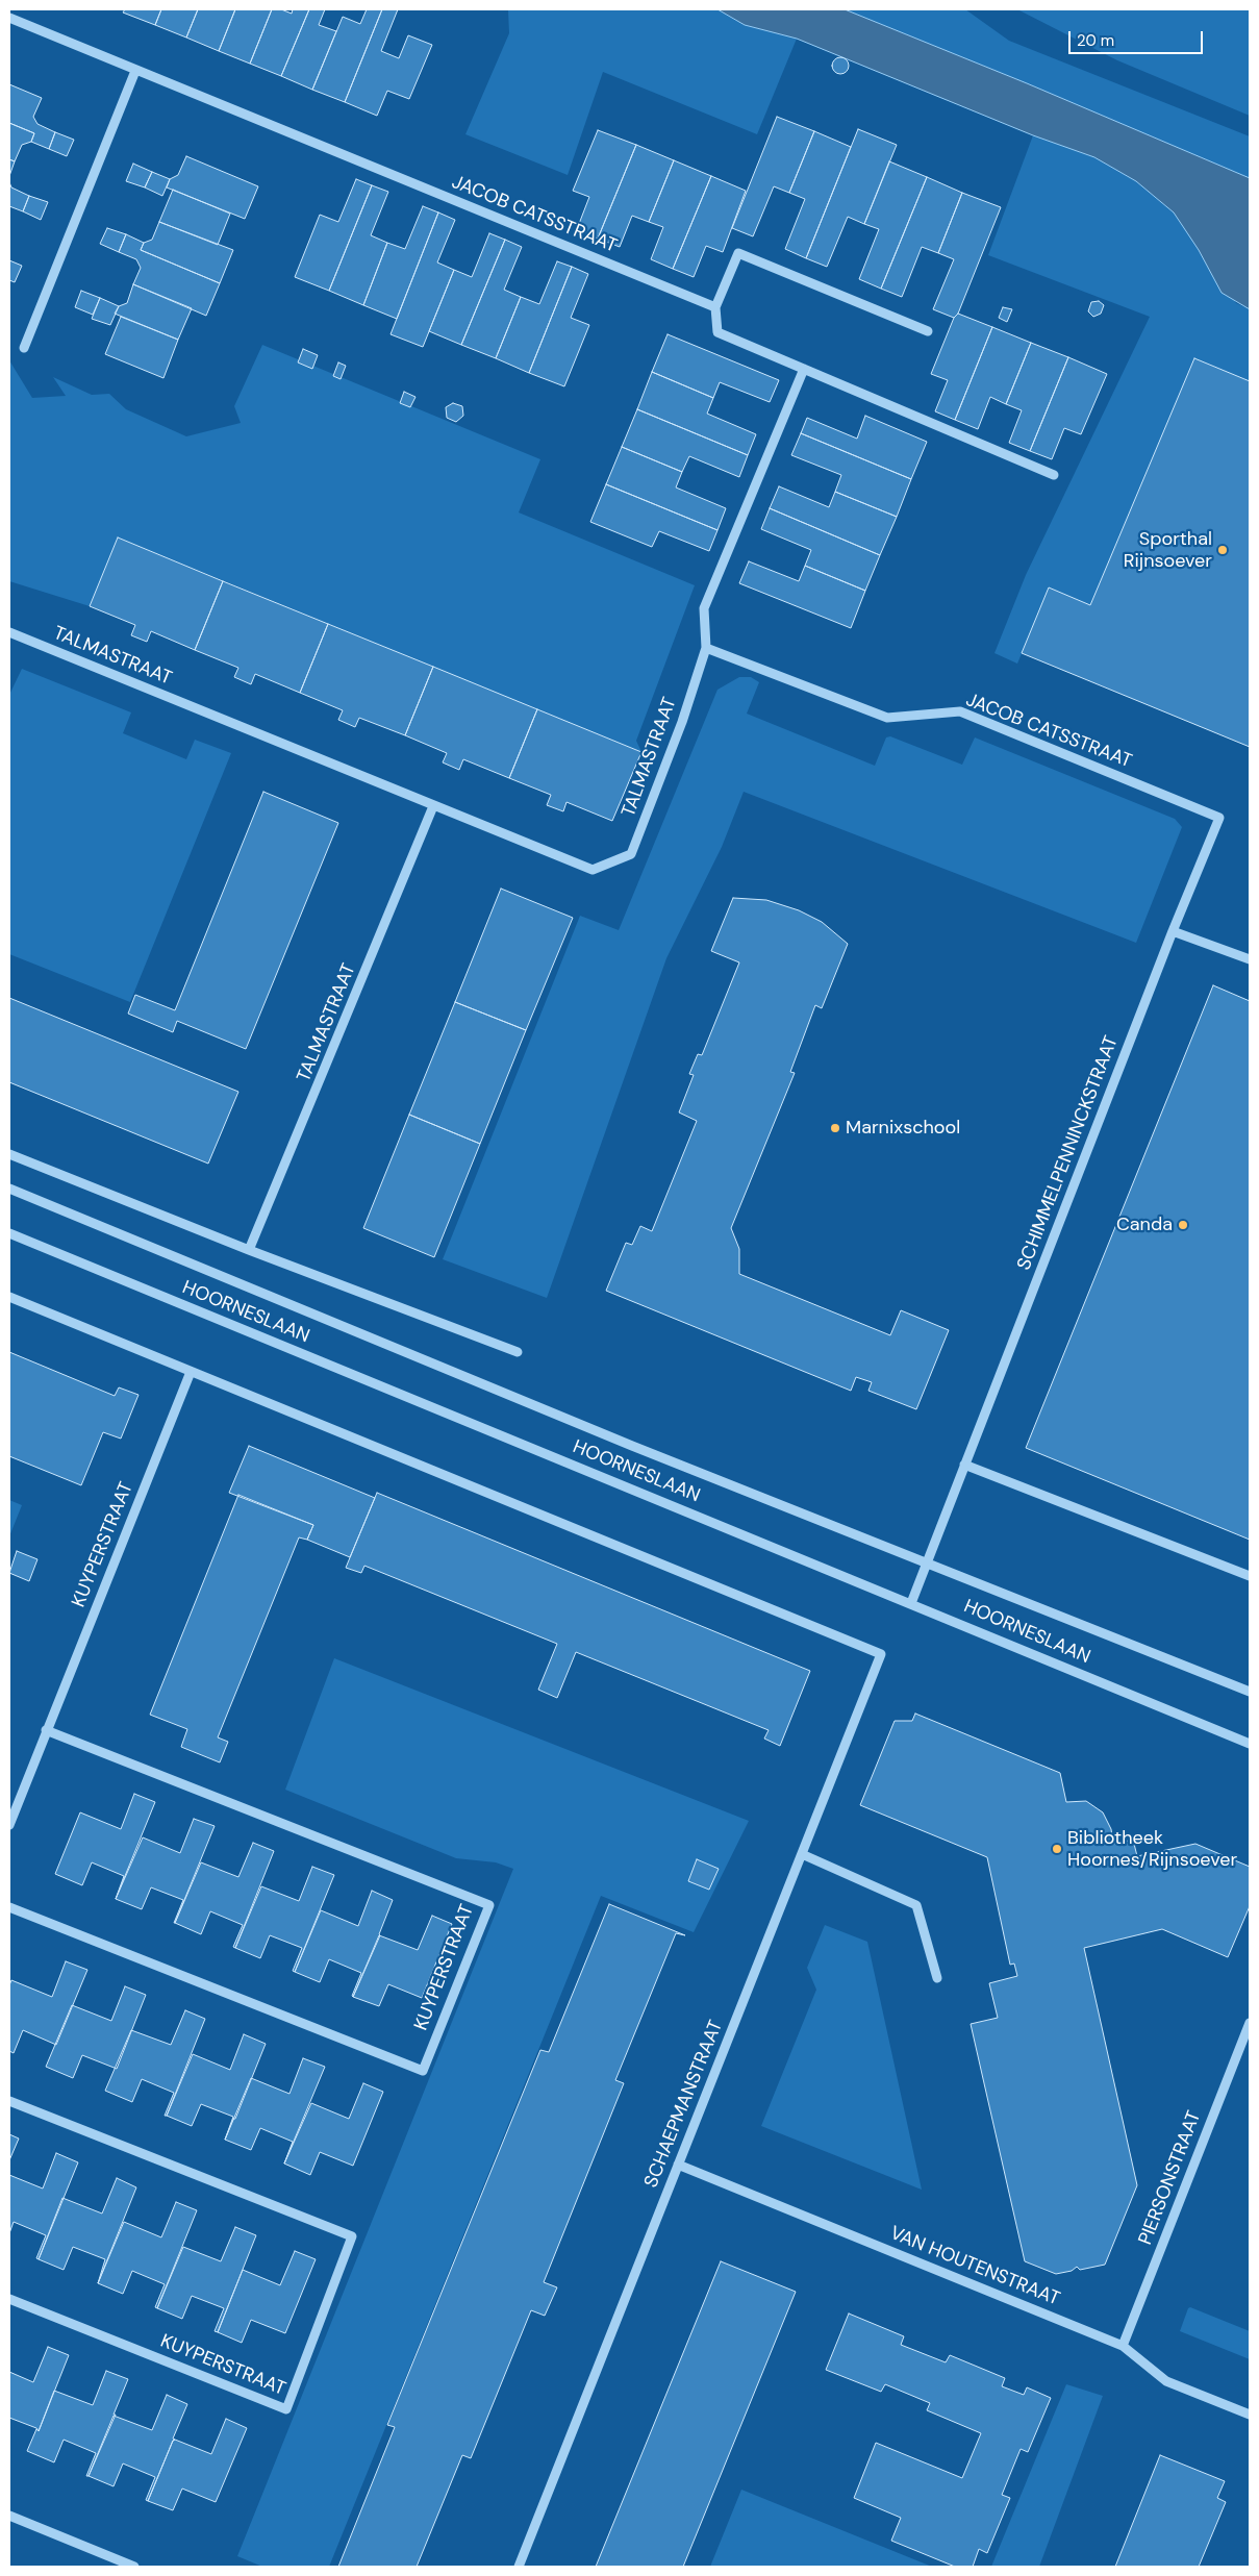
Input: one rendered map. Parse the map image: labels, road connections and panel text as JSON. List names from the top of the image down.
{
  "streets": {
    "street": [
      "JACOB CATSSTRAAT",
      "TALMASTRAAT",
      "SCHIMMELPENNINCKSTRAAT",
      "HOORNESLAAN",
      "KUYPERSTRAAT",
      "SCHAEPMANSTRAAT",
      "PIERSONSTRAAT",
      "VAN HOUTENSTRAAT"
    ]
  },
  "crossings": [
    ["JACOB CATSSTRAAT", "TALMASTRAAT"],
    ["JACOB CATSSTRAAT", "SCHIMMELPENNINCKSTRAAT"],
    ["SCHIMMELPENNINCKSTRAAT", "HOORNESLAAN"],
    ["KUYPERSTRAAT", "SCHAEPMANSTRAAT"],
    ["SCHAEPMANSTRAAT", "VAN HOUTENSTRAAT"],
    ["PIERSONSTRAAT", "VAN HOUTENSTRAAT"]
  ],
  "places": [
    "Sporthal Rijnsoever",
    "Marnixschool",
    "Canda",
    "Bibliotheek Hoornes/Rijnsoever"
  ],
  "scale_bar": "20 m"
}
